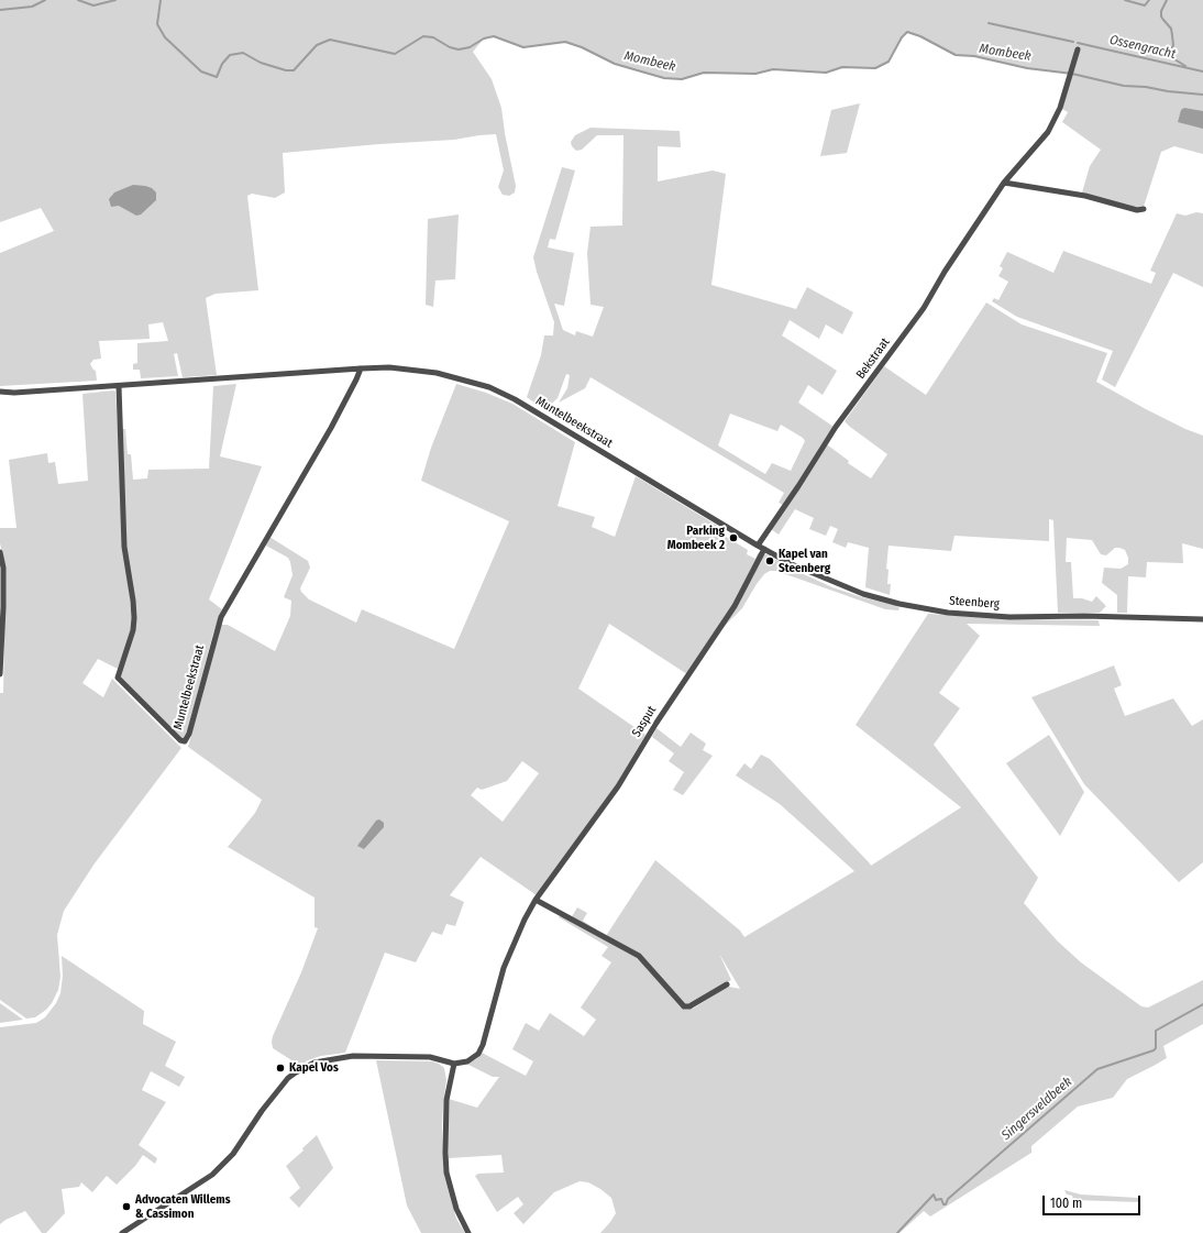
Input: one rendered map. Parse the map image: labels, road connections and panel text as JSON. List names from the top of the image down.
{
  "streets": {
    "street": [
      "Bekstraat",
      "Muntelbeekstraat",
      "Steenberg",
      "Sasput"
    ]
  },
  "crossings": [
    ["Bekstraat", "Muntelbeekstraat"],
    ["Bekstraat", "Steenberg"],
    ["Muntelbeekstraat", "Steenberg"],
    ["Steenberg", "Sasput"]
  ],
  "water": ["Ossengracht", "Mombeek", "Singersveldbeek"],
  "places": [
    "Parking Mombeek 2",
    "Kapel van Steenberg",
    "Kapel Vos",
    "Advocaten Willems & Cassimon"
  ],
  "scale_bar": "100 m"
}
